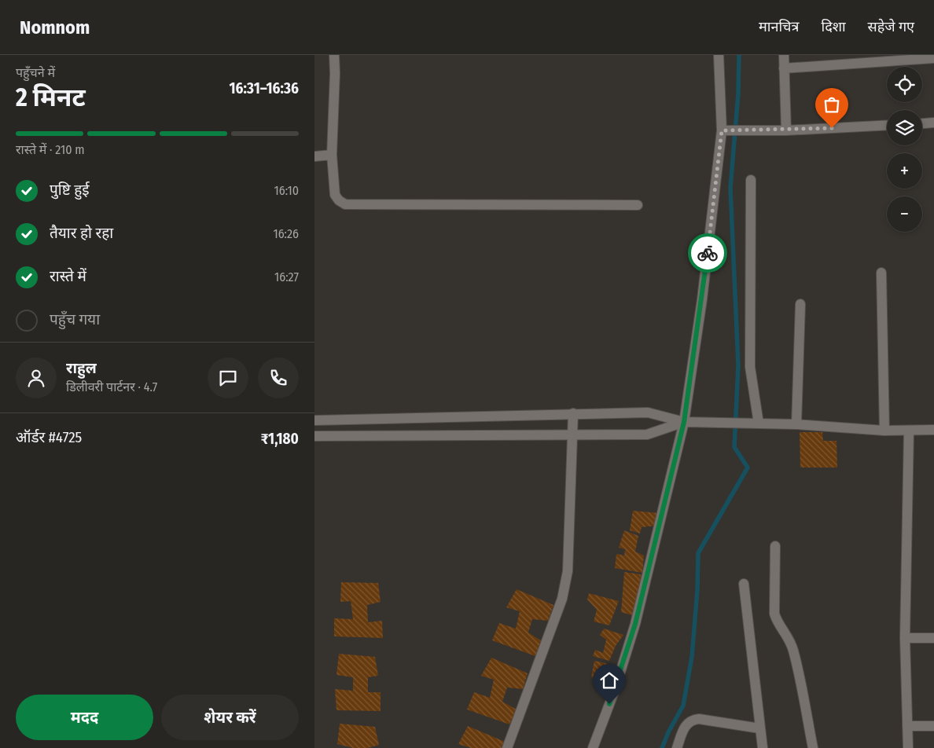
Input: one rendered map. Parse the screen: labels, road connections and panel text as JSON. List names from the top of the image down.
{
  "page": {
    "header": "Nomnom",
    "nav": ["मानचित्र", "दिशा", "सहेजे गए"],
    "heading": ["2 मिनट", "पहुँचने में", "16:31–16:36"],
    "panel": [
      "राहुल",
      "डिलीवरी पार्टनर · 4.7",
      "ऑर्डर #4725",
      "₹1,180"
    ],
    "map_buttons": ["+", "−"],
    "bar": "रास्ते में · 210 m",
    "list": [
      ["पुष्टि हुई", "16:10"],
      ["तैयार हो रहा", "16:26"],
      ["रास्ते में", "16:27"],
      "पहुँच गया"
    ],
    "buttons": ["मदद", "शेयर करें"]
  }
}
